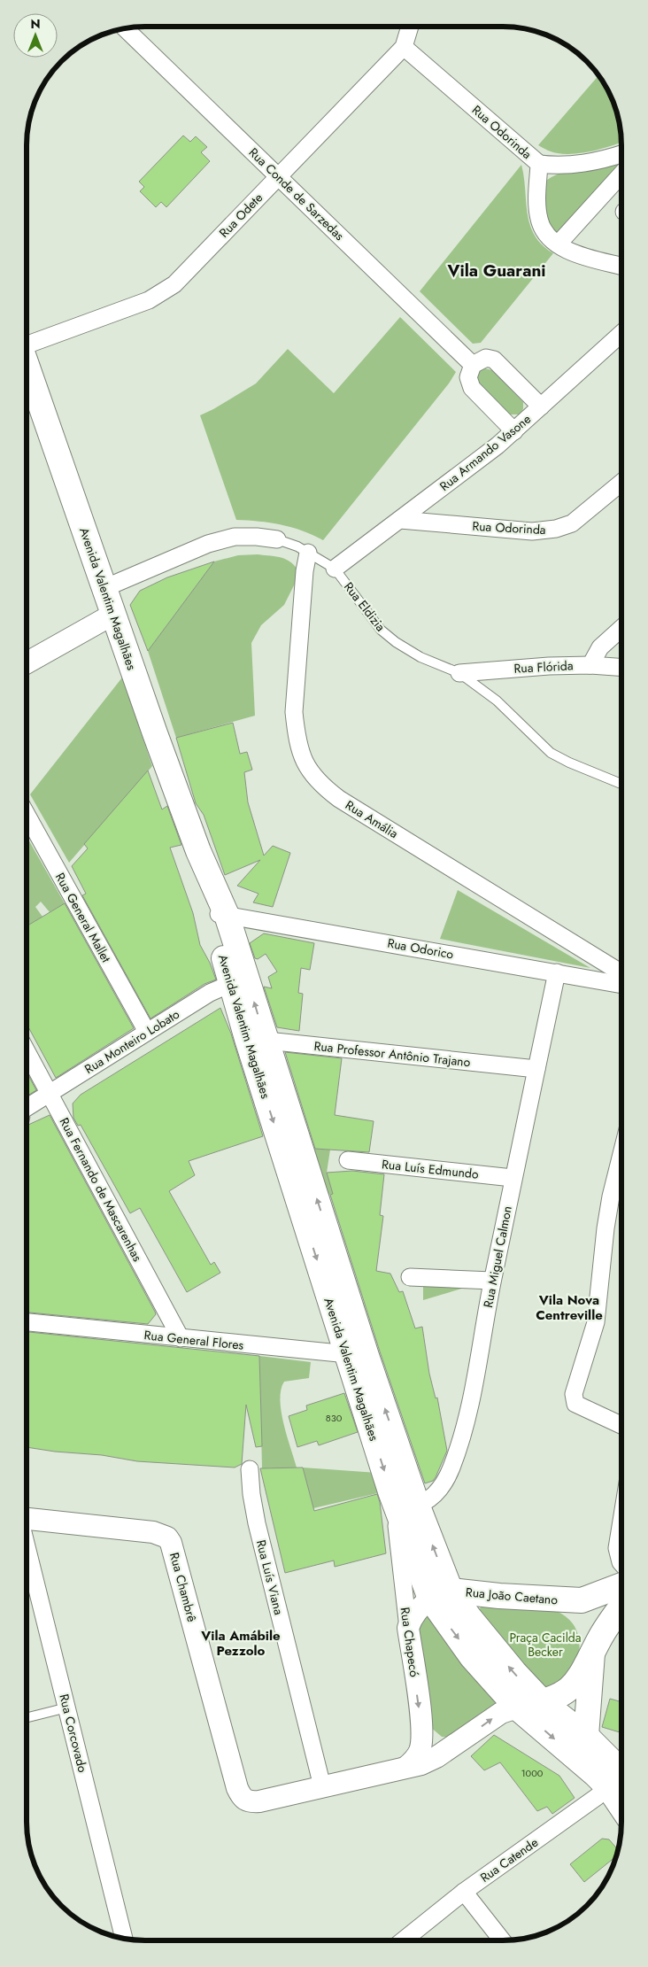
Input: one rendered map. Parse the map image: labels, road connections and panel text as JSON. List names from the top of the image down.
{
  "streets": {
    "main road": ["Avenida Valentim Magalhães", "Rua João Caetano"],
    "street": [
      "Rua Odorinda",
      "Rua Conde de Sarzedas",
      "Rua Odete",
      "Rua Armando Vasone",
      "Rua Eldizia",
      "Rua Flórida",
      "Rua Amália",
      "Rua General Mallet",
      "Rua Odorico",
      "Rua Monteiro Lobato",
      "Rua Professor Antônio Trajano",
      "Rua Luís Edmundo",
      "Rua Fernando de Mascarenhas",
      "Rua Miguel Calmon",
      "Rua General Flores",
      "Rua Luís Viana",
      "Rua Chambrê",
      "Rua Chapecó",
      "Rua Corcovado",
      "Rua Catende"
    ]
  },
  "crossings": [
    ["Rua Odorinda", "Rua Odete"],
    ["Rua Odorinda", "Rua Armando Vasone"],
    ["Rua Conde de Sarzedas", "Rua Odete"],
    ["Rua Armando Vasone", "Rua Eldizia"],
    ["Avenida Valentim Magalhães", "Rua Eldizia"],
    ["Avenida Valentim Magalhães", "Rua Odorico"],
    ["Avenida Valentim Magalhães", "Rua Monteiro Lobato"],
    ["Avenida Valentim Magalhães", "Rua Professor Antônio Trajano"],
    ["Avenida Valentim Magalhães", "Rua Miguel Calmon"],
    ["Avenida Valentim Magalhães", "Rua General Flores"],
    ["Avenida Valentim Magalhães", "Rua João Caetano"],
    ["Avenida Valentim Magalhães", "Rua Chapecó"],
    ["Avenida Valentim Magalhães", "Rua Catende"],
    ["Rua Eldizia", "Rua Flórida"],
    ["Rua Eldizia", "Rua Amália"],
    ["Rua General Mallet", "Rua Monteiro Lobato"],
    ["Rua Odorico", "Rua Miguel Calmon"],
    ["Rua Monteiro Lobato", "Rua Fernando de Mascarenhas"],
    ["Rua Professor Antônio Trajano", "Rua Miguel Calmon"],
    ["Rua Luís Edmundo", "Rua Miguel Calmon"],
    ["Rua Fernando de Mascarenhas", "Rua General Flores"],
    ["Rua Miguel Calmon", "Rua Chapecó"],
    ["Rua Luís Viana", "Rua Chambrê"]
  ],
  "one_way": ["Rua Chapecó"],
  "districts": ["Vila Guarani", "Vila Nova Centreville", "Vila Amábile Pezzolo"],
  "parks": ["Praça Cacilda Becker"],
  "house_numbers": ["830", "1000"],
  "north": "top"
}
